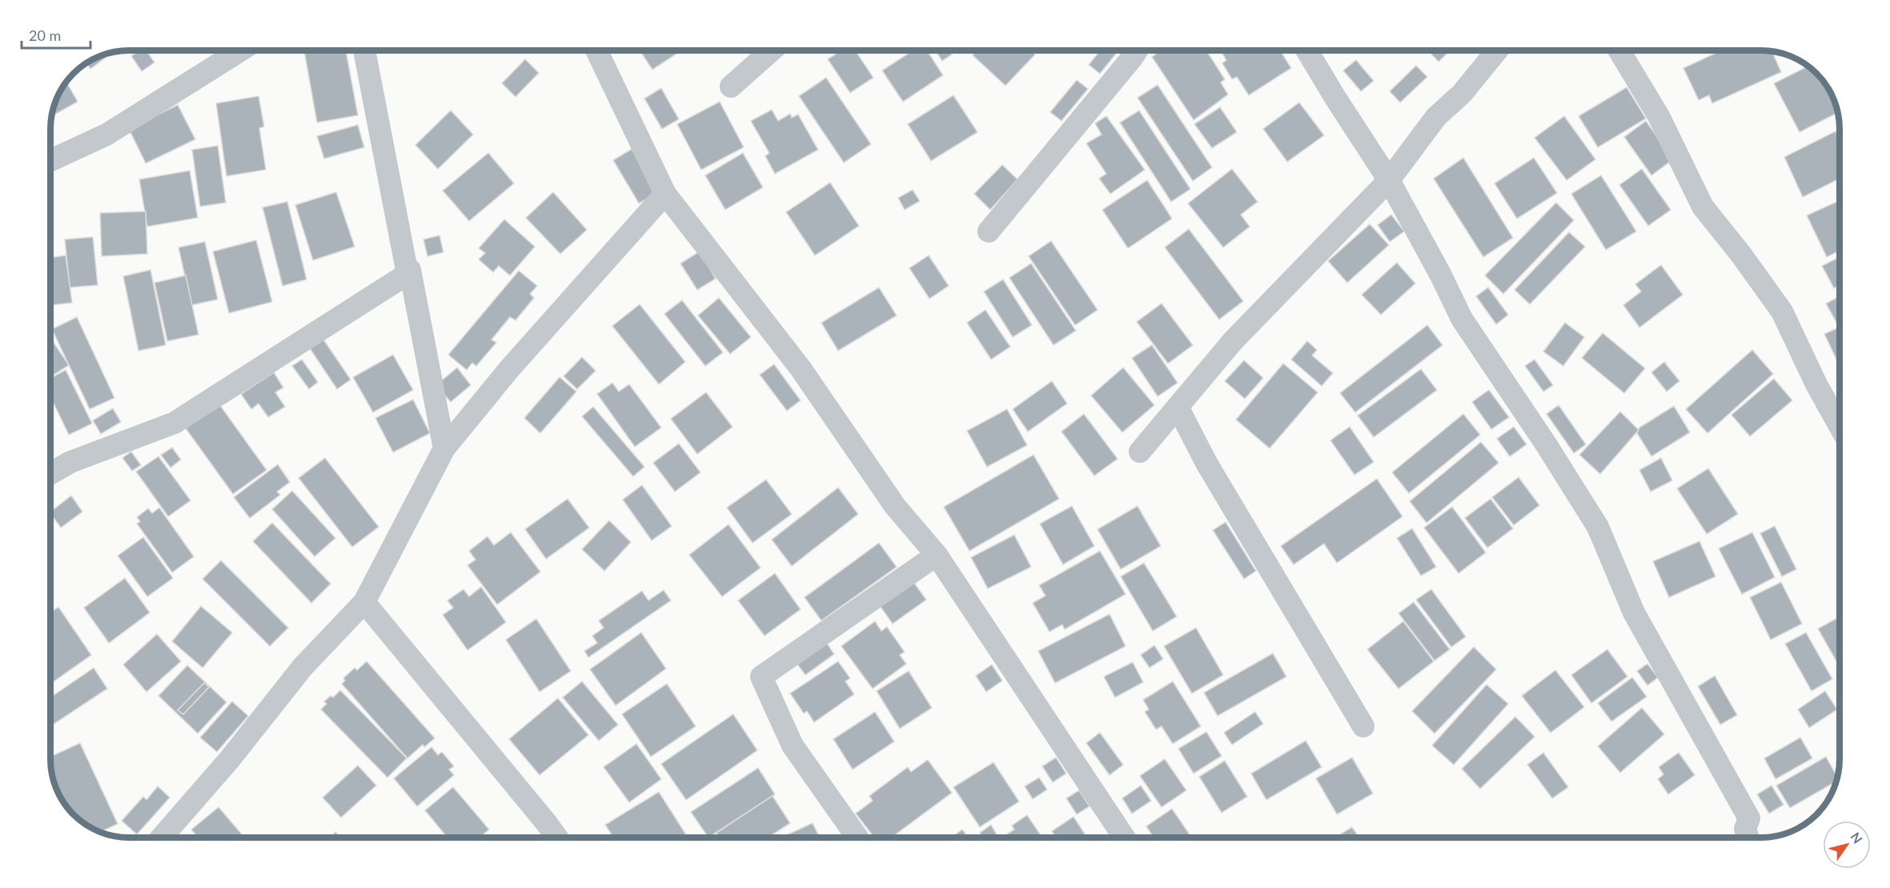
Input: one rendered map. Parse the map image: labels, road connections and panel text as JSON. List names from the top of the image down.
{
  "scale_bar": "20 m",
  "north": "top right"
}
